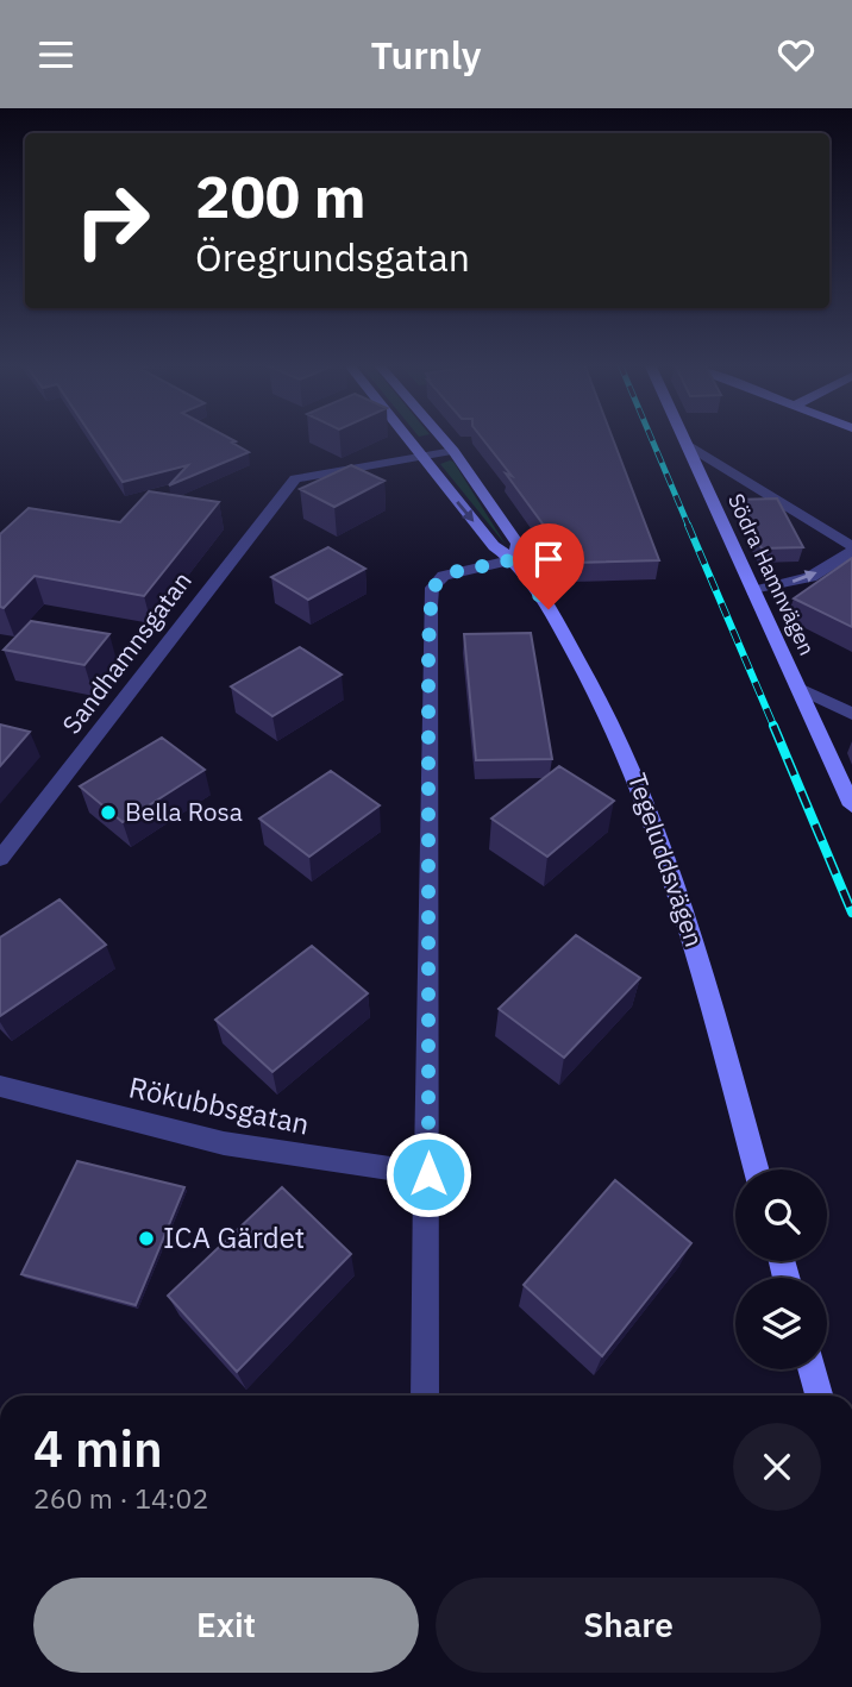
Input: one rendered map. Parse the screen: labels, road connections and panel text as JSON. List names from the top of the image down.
{
  "streets": {
    "main road": ["Södra Hamnvägen", "Tegeluddsvägen"],
    "street": ["Sandhamnsgatan", "Rökubbsgatan"]
  },
  "crossings": [
    ["Sandhamnsgatan", "Tegeluddsvägen"]
  ],
  "places": ["Bella Rosa", "ICA Gärdet"],
  "page": {
    "header": "Turnly",
    "turn": ["200 m", "Öregrundsgatan"],
    "heading": ["4 min", "260 m · 14:02"],
    "buttons": ["Exit", "Share"]
  }
}
